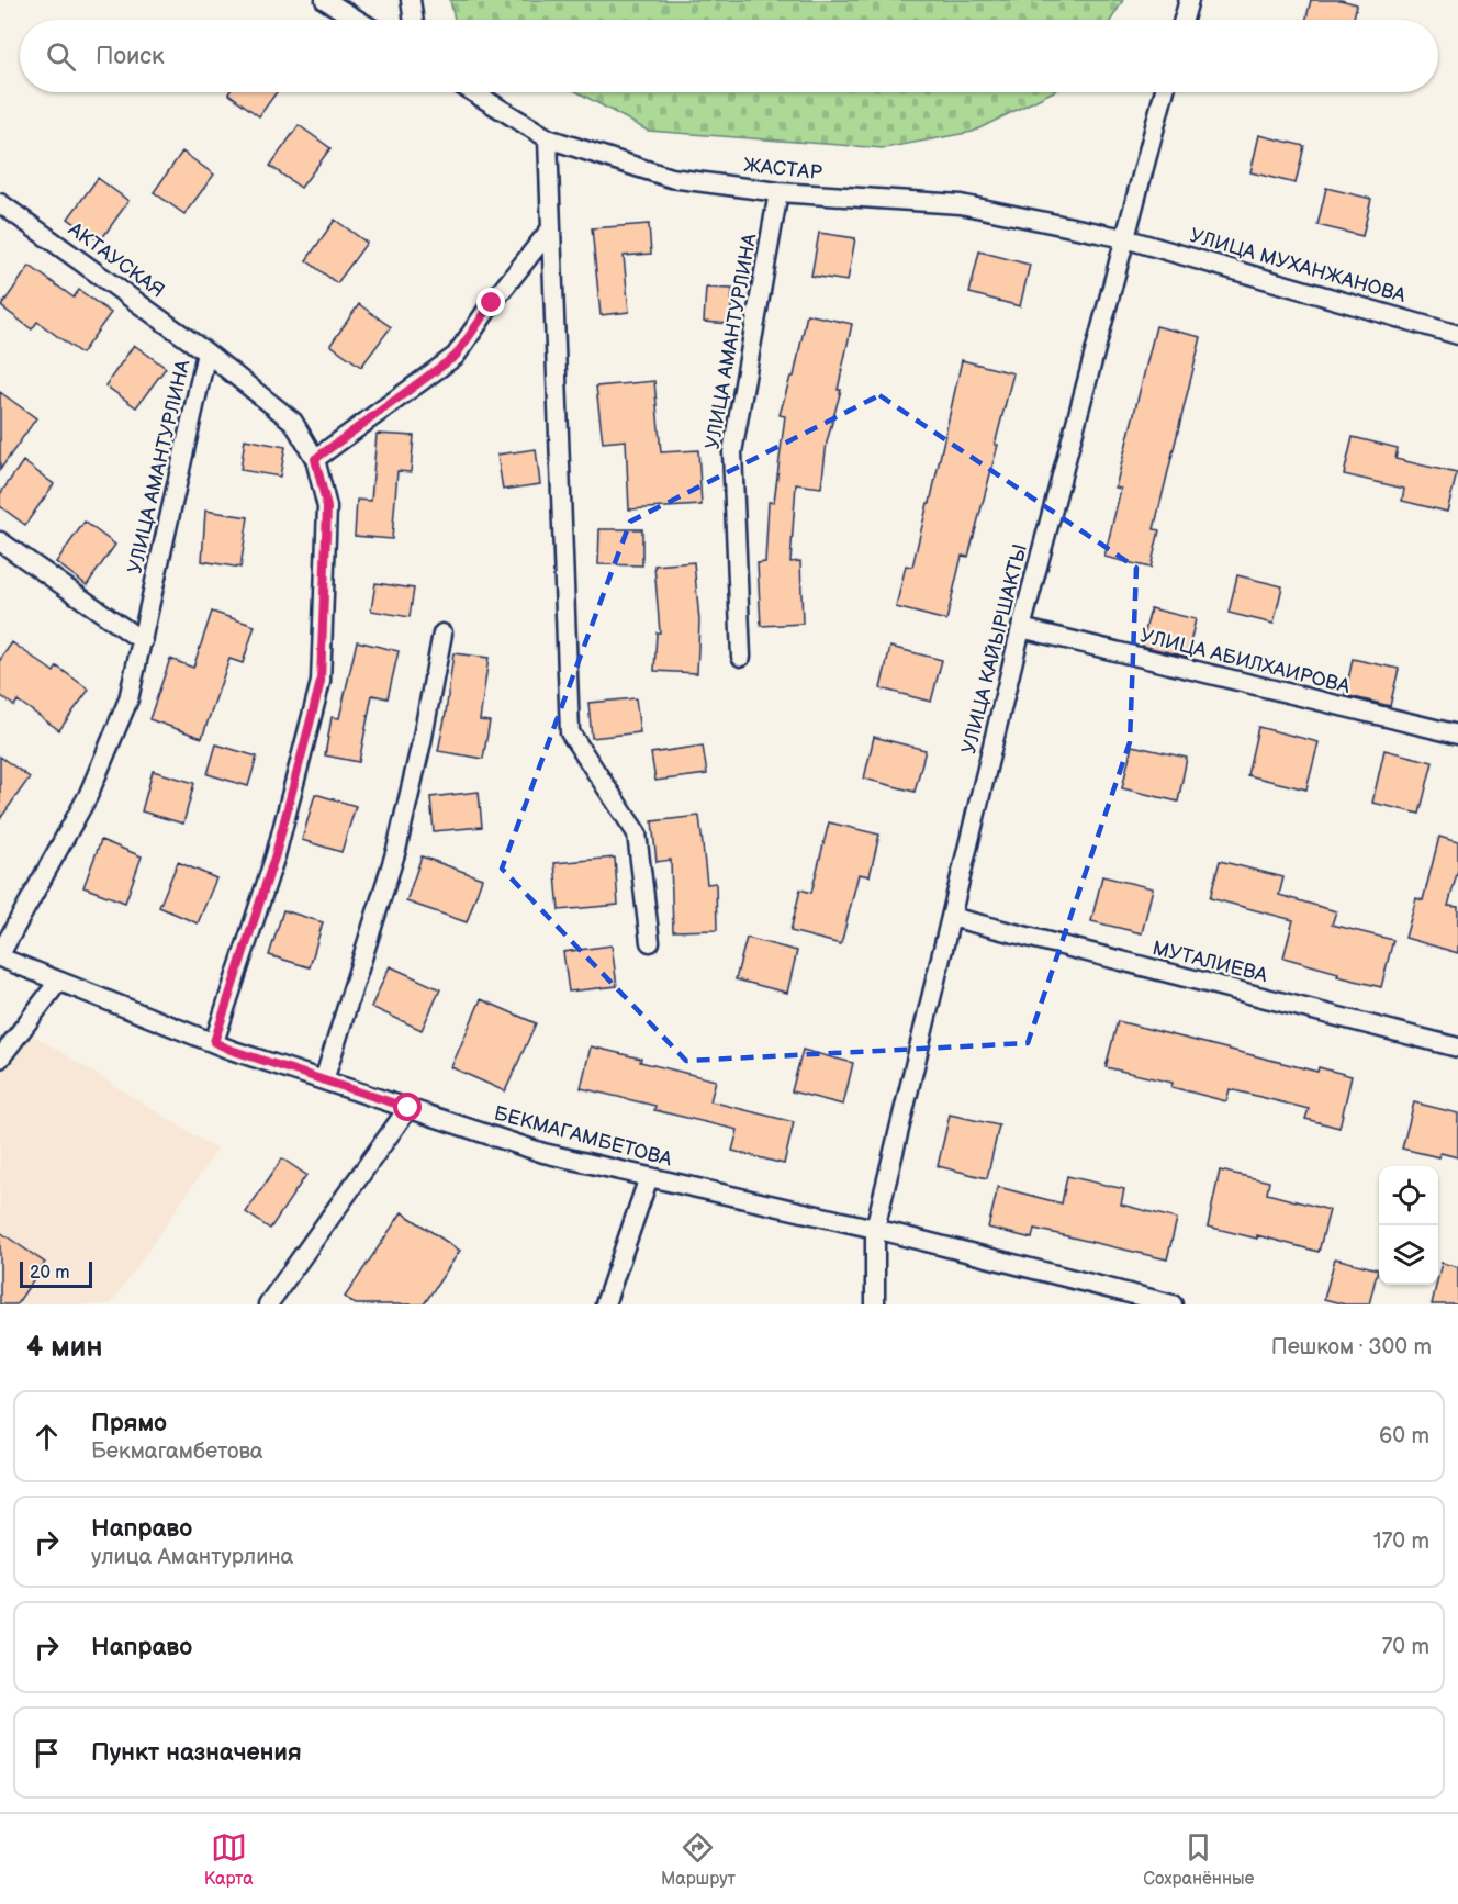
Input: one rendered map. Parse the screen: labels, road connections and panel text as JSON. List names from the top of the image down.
{
  "streets": {
    "street": [
      "ЖАСТАР",
      "АКТАУСКАЯ",
      "УЛИЦА МУХАНЖАНОВА",
      "УЛИЦА АМАНТУРЛИНА",
      "УЛИЦА КАЙЫРШАКТЫ",
      "УЛИЦА АБИЛХАИРОВА",
      "МУТАЛИЕВА",
      "БЕКМАГАМБЕТОВА"
    ]
  },
  "crossings": [
    ["ЖАСТАР", "УЛИЦА МУХАНЖАНОВА"],
    ["ЖАСТАР", "УЛИЦА АМАНТУРЛИНА"],
    ["ЖАСТАР", "УЛИЦА КАЙЫРШАКТЫ"],
    ["АКТАУСКАЯ", "УЛИЦА АМАНТУРЛИНА"],
    ["УЛИЦА МУХАНЖАНОВА", "УЛИЦА КАЙЫРШАКТЫ"],
    ["УЛИЦА АМАНТУРЛИНА", "БЕКМАГАМБЕТОВА"],
    ["УЛИЦА КАЙЫРШАКТЫ", "УЛИЦА АБИЛХАИРОВА"],
    ["УЛИЦА КАЙЫРШАКТЫ", "МУТАЛИЕВА"],
    ["УЛИЦА КАЙЫРШАКТЫ", "БЕКМАГАМБЕТОВА"]
  ],
  "scale_bar": "20 m",
  "page": {
    "search": "Поиск",
    "scale": "20 m",
    "heading": ["4 мин", "Пешком · 300 m"],
    "list": [
      ["Прямо", "Бекмагамбетова", "60 m"],
      ["Направо", "улица Амантурлина", "170 m"],
      ["Направо", "70 m"],
      "Пункт назначения"
    ],
    "nav": ["Карта", "Маршрут", "Сохранённые"]
  }
}
